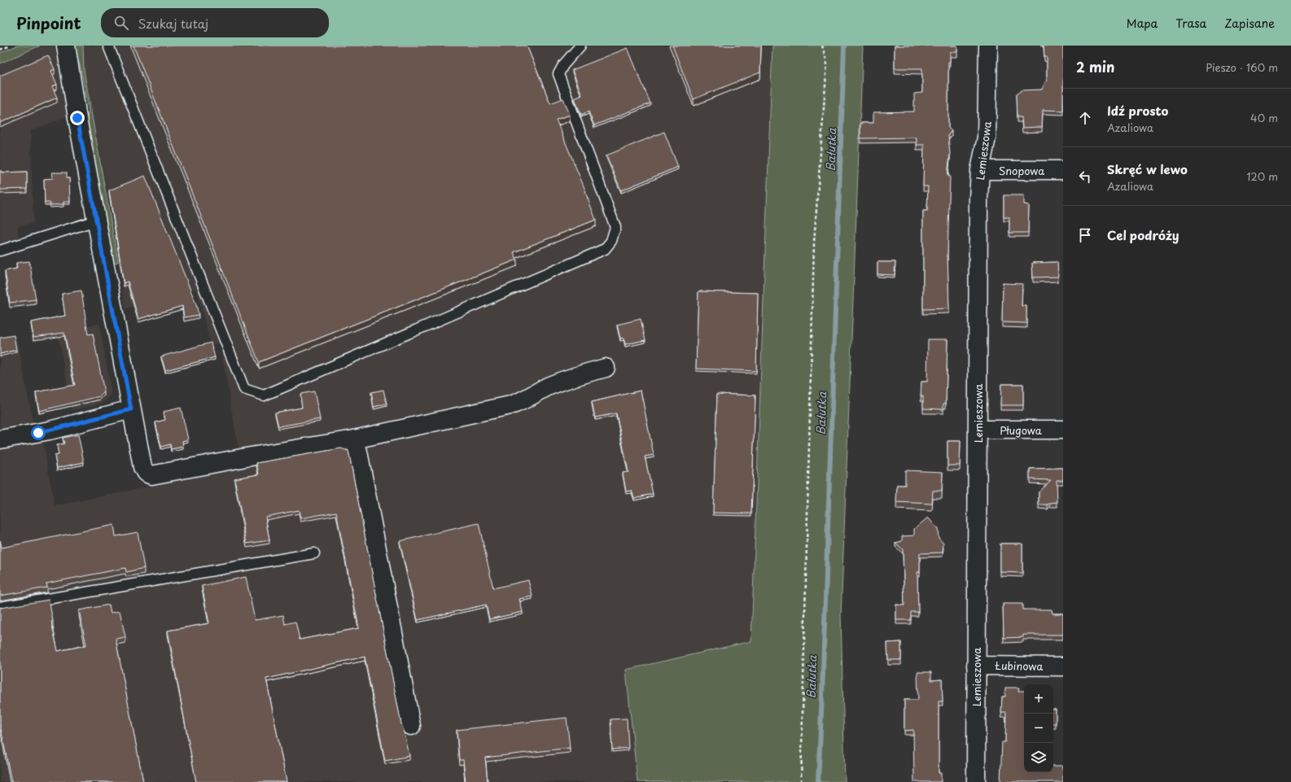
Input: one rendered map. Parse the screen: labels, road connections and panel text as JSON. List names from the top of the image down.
{
  "streets": {
    "street": [
      "Lemieszowa",
      "Snopowa",
      "Pługowa",
      "Łubinowa"
    ]
  },
  "crossings": [
    ["Lemieszowa", "Snopowa"],
    ["Lemieszowa", "Pługowa"],
    ["Lemieszowa", "Łubinowa"]
  ],
  "water": ["Bałutka"],
  "page": {
    "header": "Pinpoint",
    "search": "Szukaj tutaj",
    "nav": ["Mapa", "Trasa", "Zapisane"],
    "heading": ["2 min", "Pieszo · 160 m"],
    "list": [
      ["Idź prosto", "Azaliowa", "40 m"],
      ["Skręć w lewo", "Azaliowa", "120 m"],
      "Cel podróży"
    ],
    "map_buttons": ["+", "−"]
  }
}
